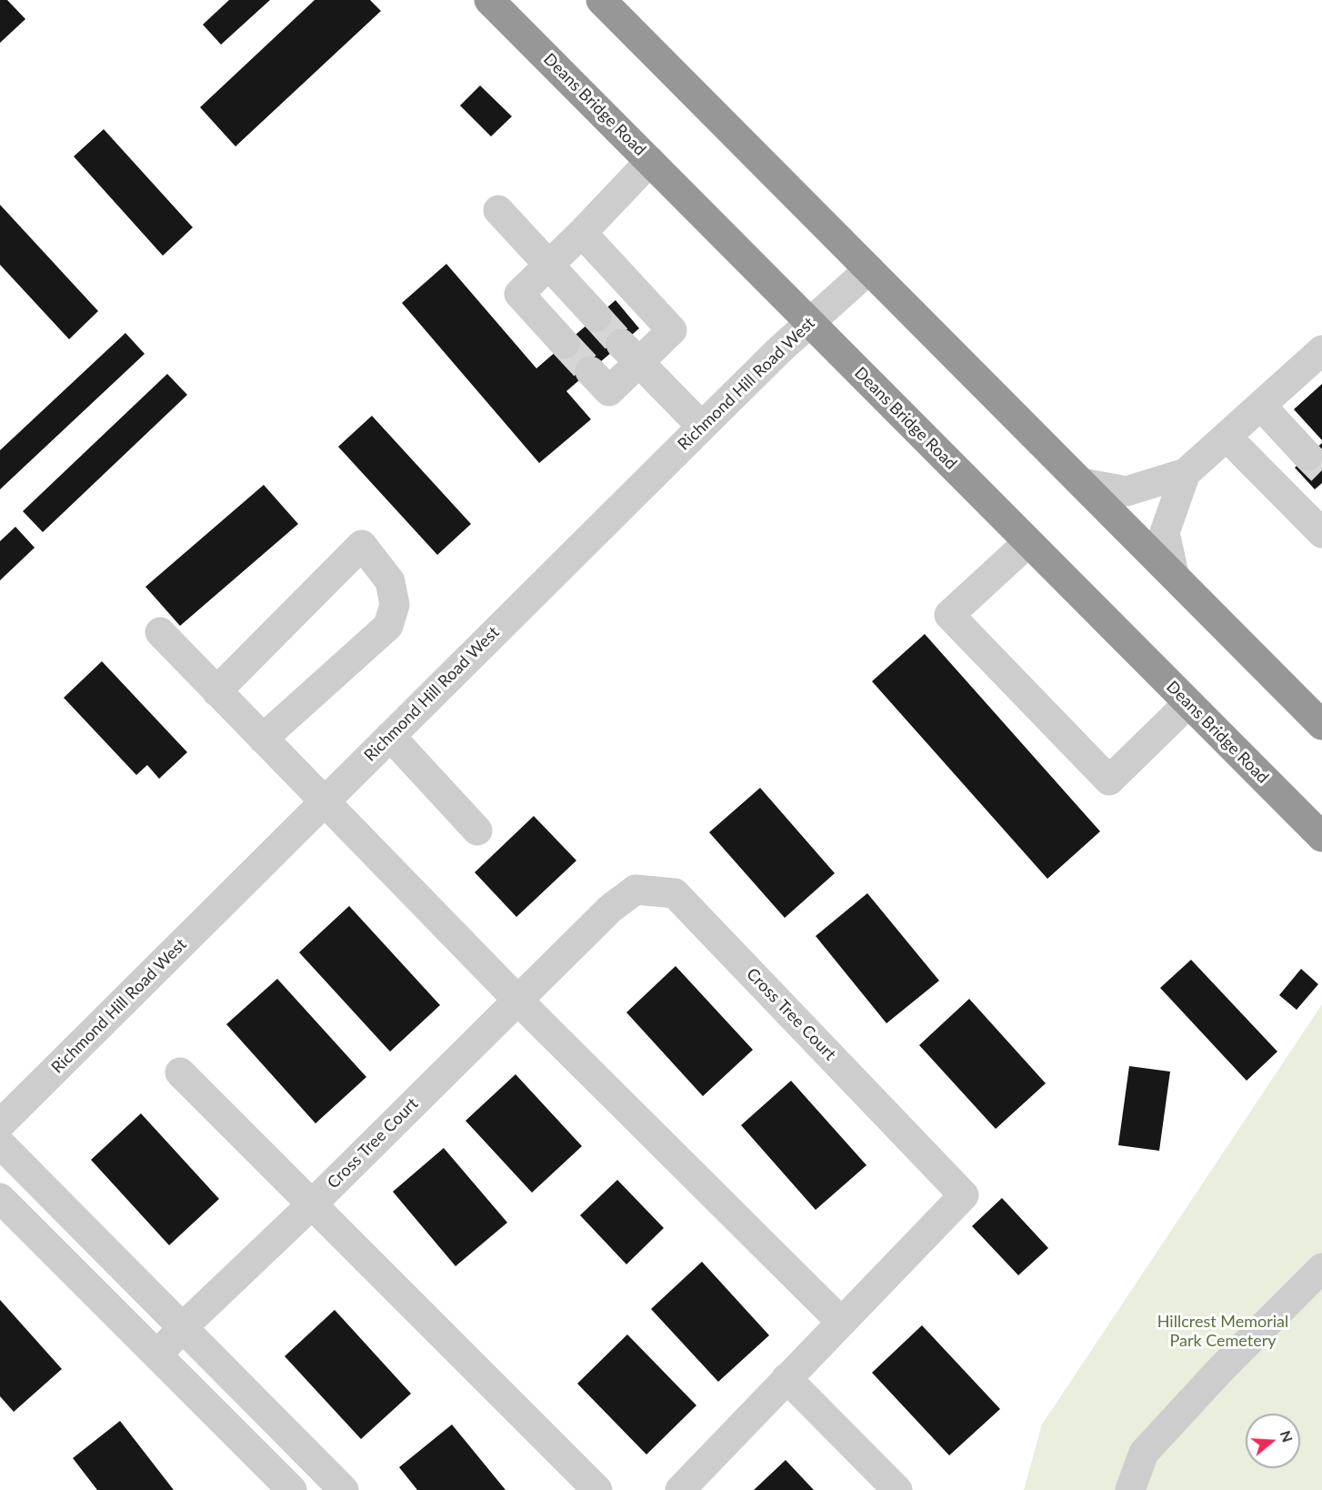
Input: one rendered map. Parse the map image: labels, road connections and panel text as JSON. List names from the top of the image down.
{
  "streets": {
    "highway": ["Deans Bridge Road"],
    "street": ["Richmond Hill Road West", "Cross Tree Court"]
  },
  "crossings": [
    ["Deans Bridge Road", "Richmond Hill Road West"]
  ],
  "parks": ["Hillcrest Memorial Park Cemetery"],
  "north": "right"
}
